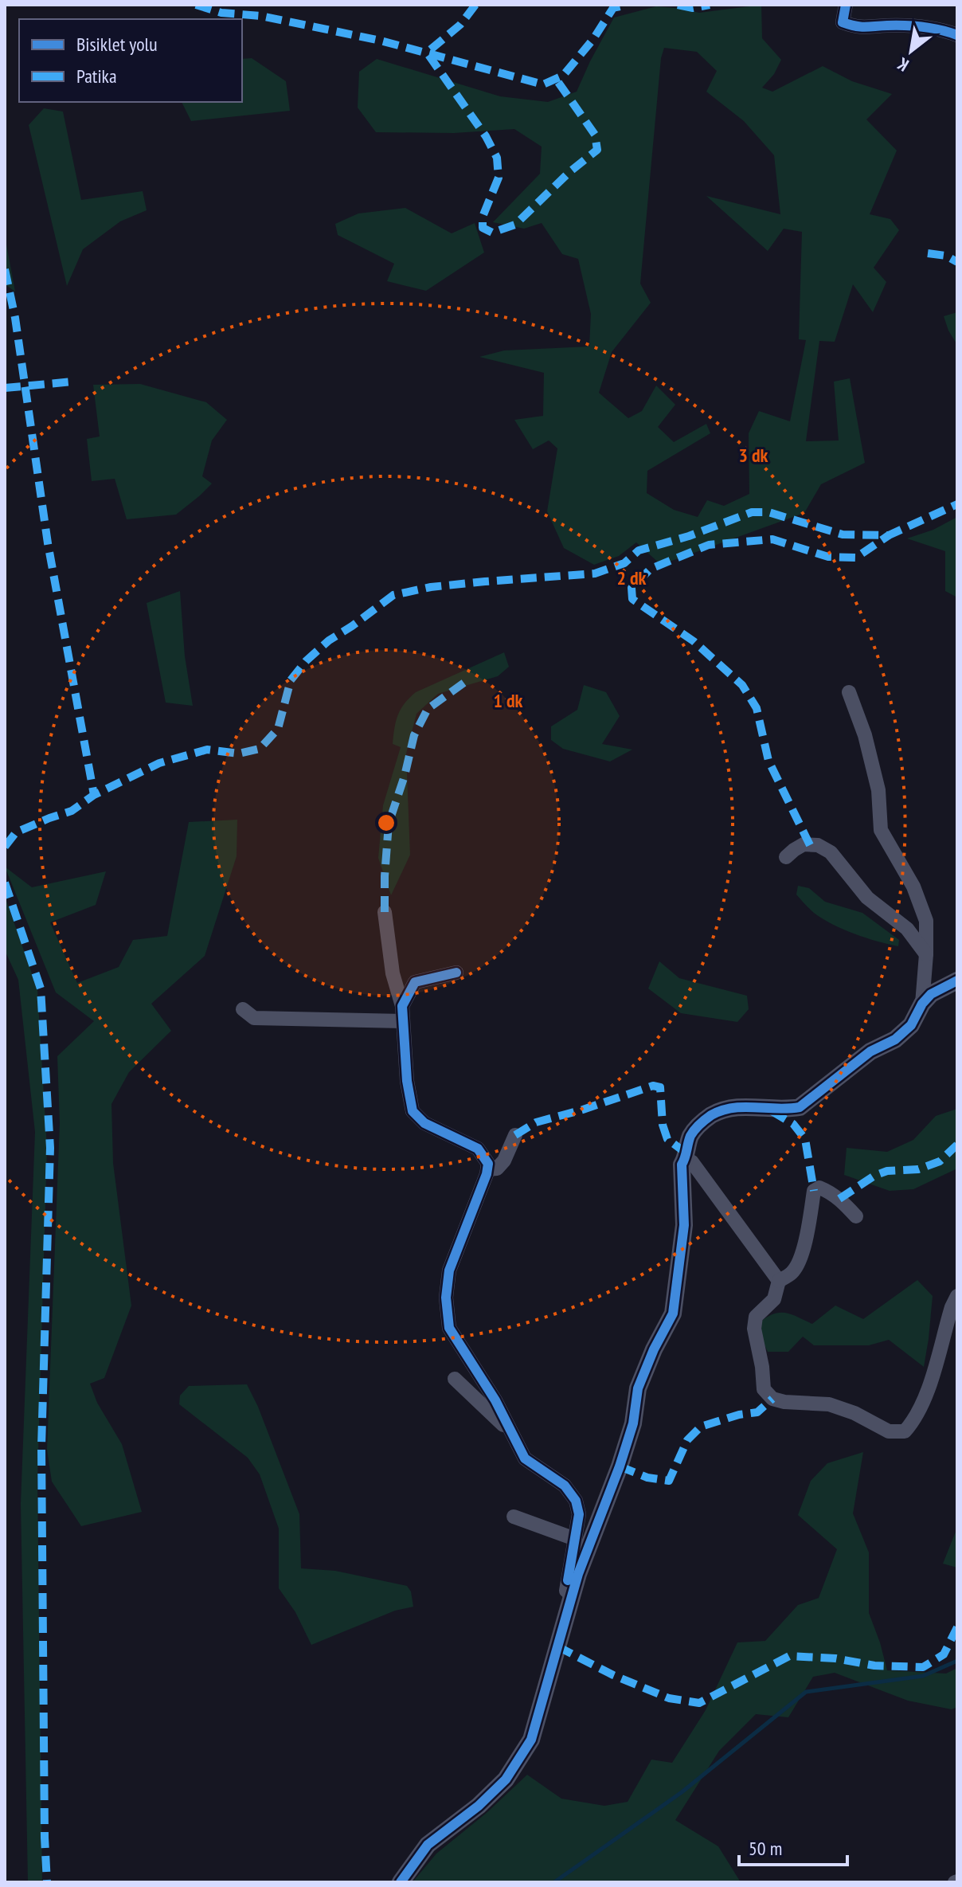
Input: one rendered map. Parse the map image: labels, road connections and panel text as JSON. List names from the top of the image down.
{
  "legend": ["Bisiklet yolu", "Patika"],
  "scale_bar": "50 m",
  "north": "bottom left",
  "rings": ["3 dk", "2 dk", "1 dk"]
}
